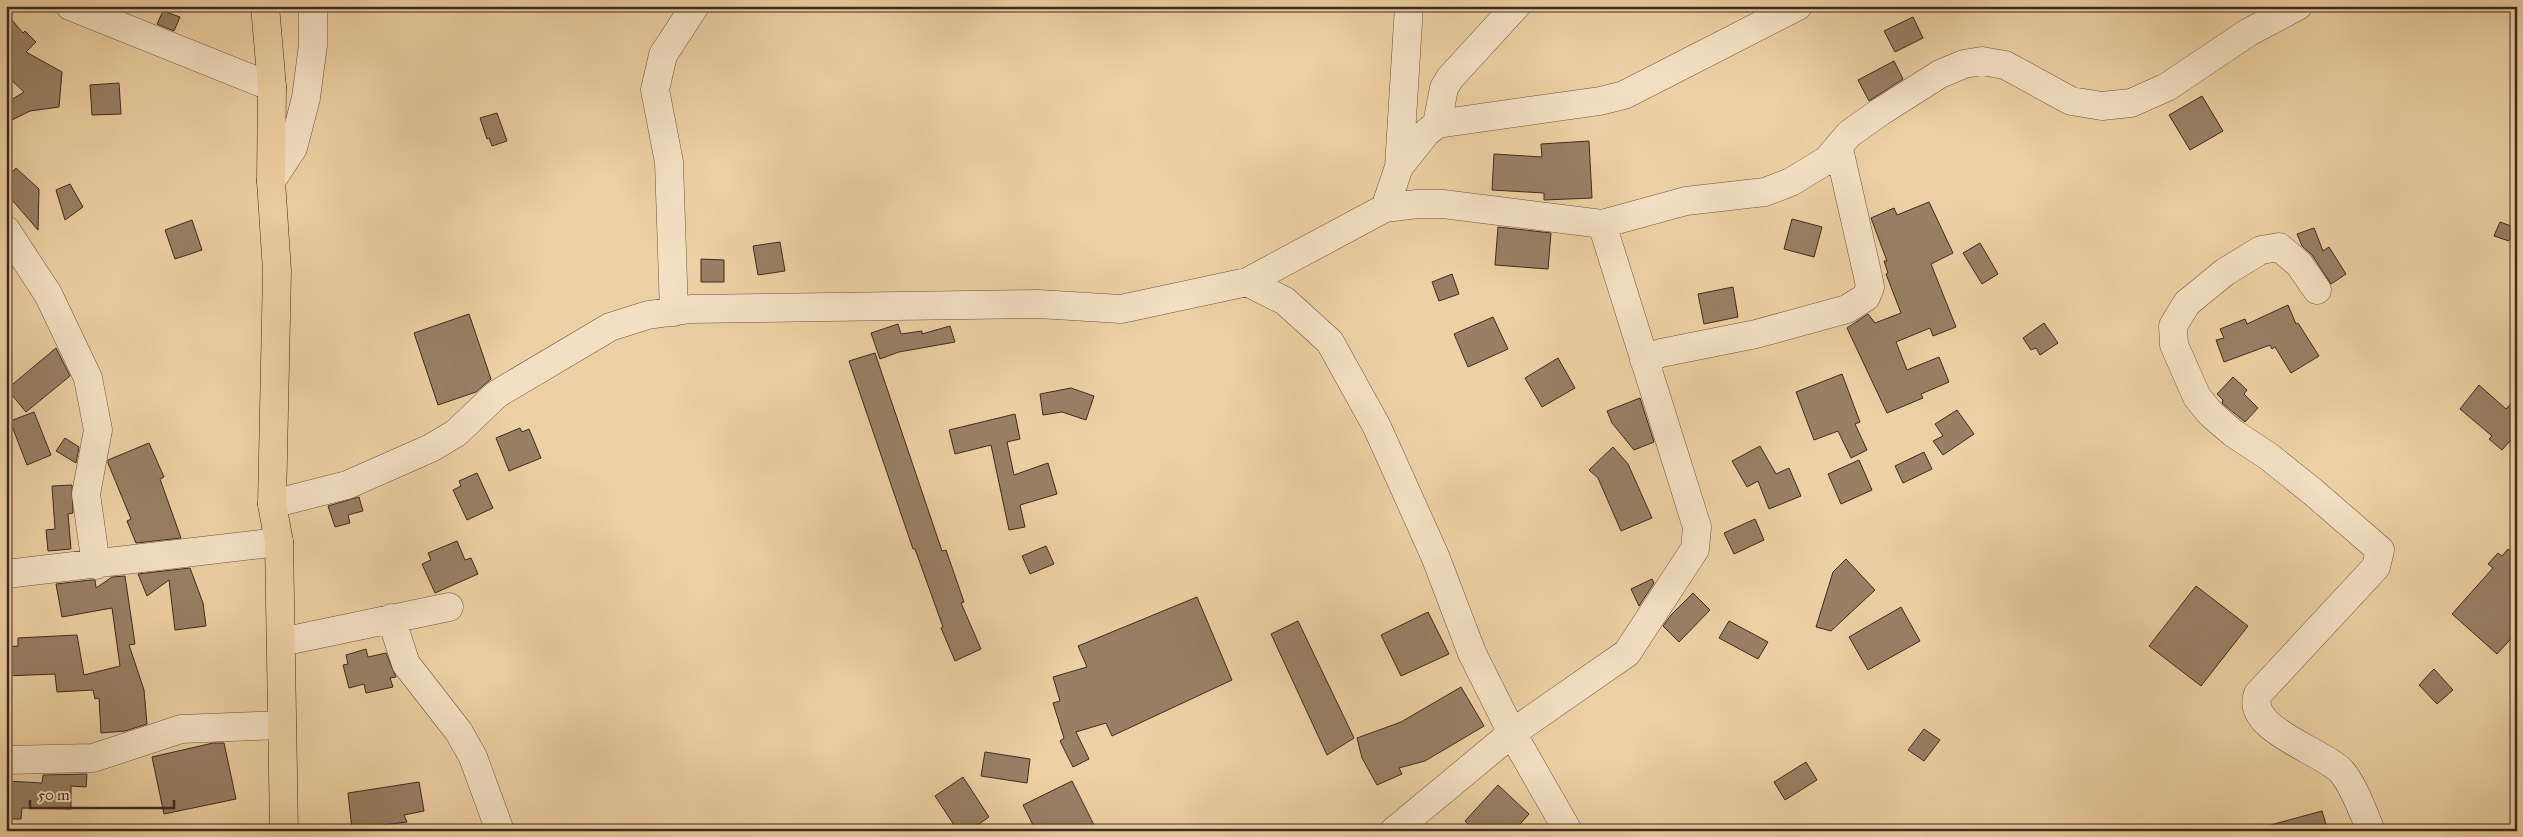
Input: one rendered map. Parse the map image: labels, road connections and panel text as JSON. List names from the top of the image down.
{
  "scale_bar": "50 m"
}
